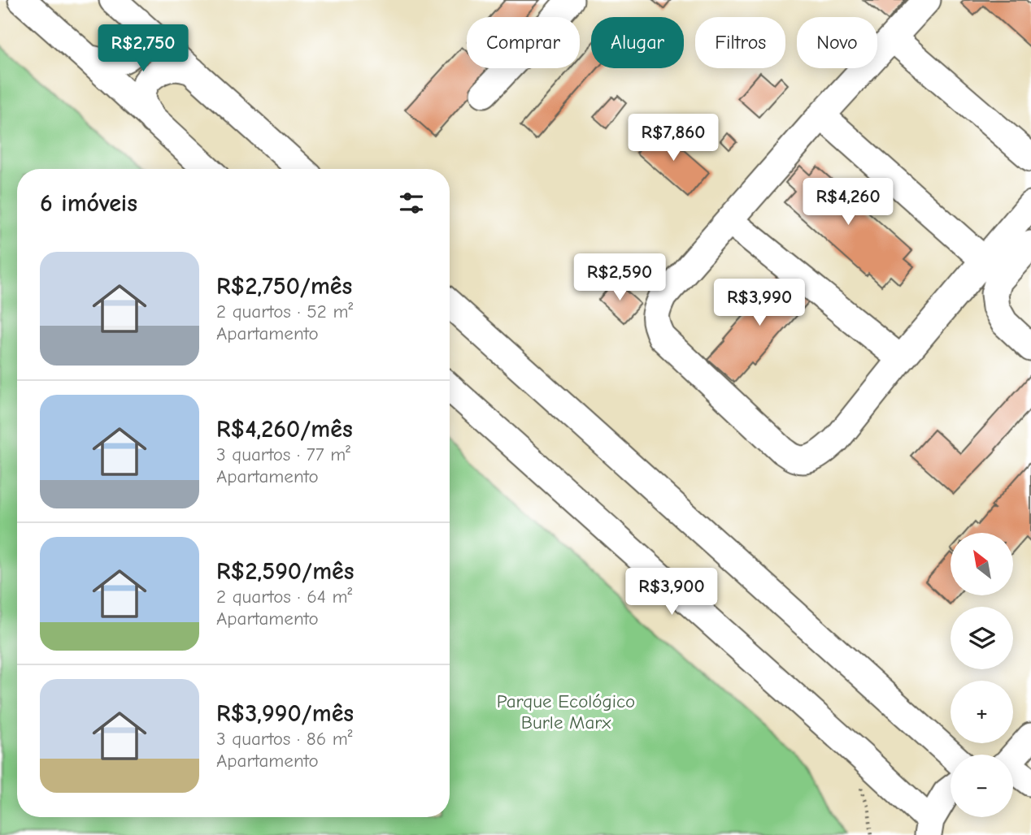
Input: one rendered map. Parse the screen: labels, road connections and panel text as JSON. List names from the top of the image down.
{
  "parks": ["Parque Ecológico Burle Marx"],
  "north": "top left",
  "page": {
    "chip": [
      "Comprar",
      "Alugar",
      "Filtros",
      "Novo"
    ],
    "price": [
      "R$2,750",
      "R$7,860",
      "R$4,260",
      "R$2,590",
      "R$3,990",
      "R$3,900"
    ],
    "heading": "6 imóveis",
    "list": [
      {
        "name": "R$2,750/mês",
        "note": "2 quartos · 52 m² · Apartamento"
      },
      {
        "name": "R$4,260/mês",
        "note": "3 quartos · 77 m² · Apartamento"
      },
      {
        "name": "R$2,590/mês",
        "note": "2 quartos · 64 m² · Apartamento"
      },
      {
        "name": "R$3,990/mês",
        "note": "3 quartos · 86 m² · Apartamento"
      }
    ],
    "map_buttons": ["+", "−"]
  }
}
